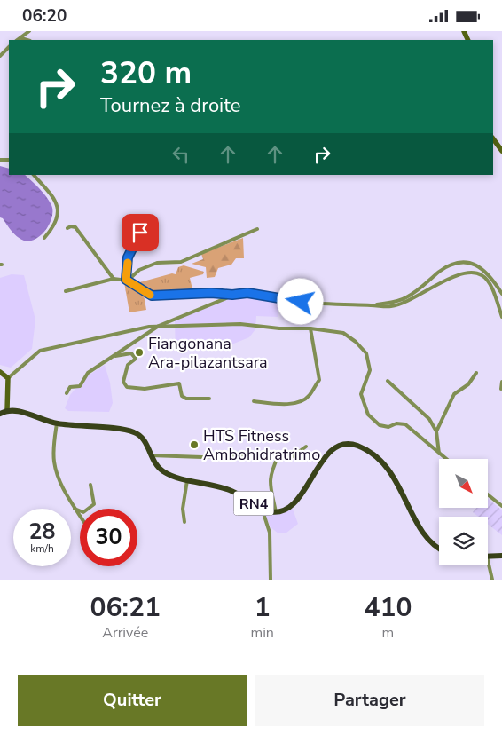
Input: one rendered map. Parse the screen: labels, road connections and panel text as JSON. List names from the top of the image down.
{
  "streets": {
    "main road": ["RN4"]
  },
  "places": ["Fiangonana Ara-pilazantsara", "HTS Fitness Ambohidratrimo"],
  "north": "bottom right",
  "page": {
    "status": "06:20",
    "turn": ["320 m", "Tournez à droite"],
    "speed": "28 km/h",
    "limit": "30",
    "eta": [
      "06:21",
      "Arrivée",
      "1",
      "min",
      "410",
      "m"
    ],
    "buttons": ["Quitter", "Partager"]
  }
}
